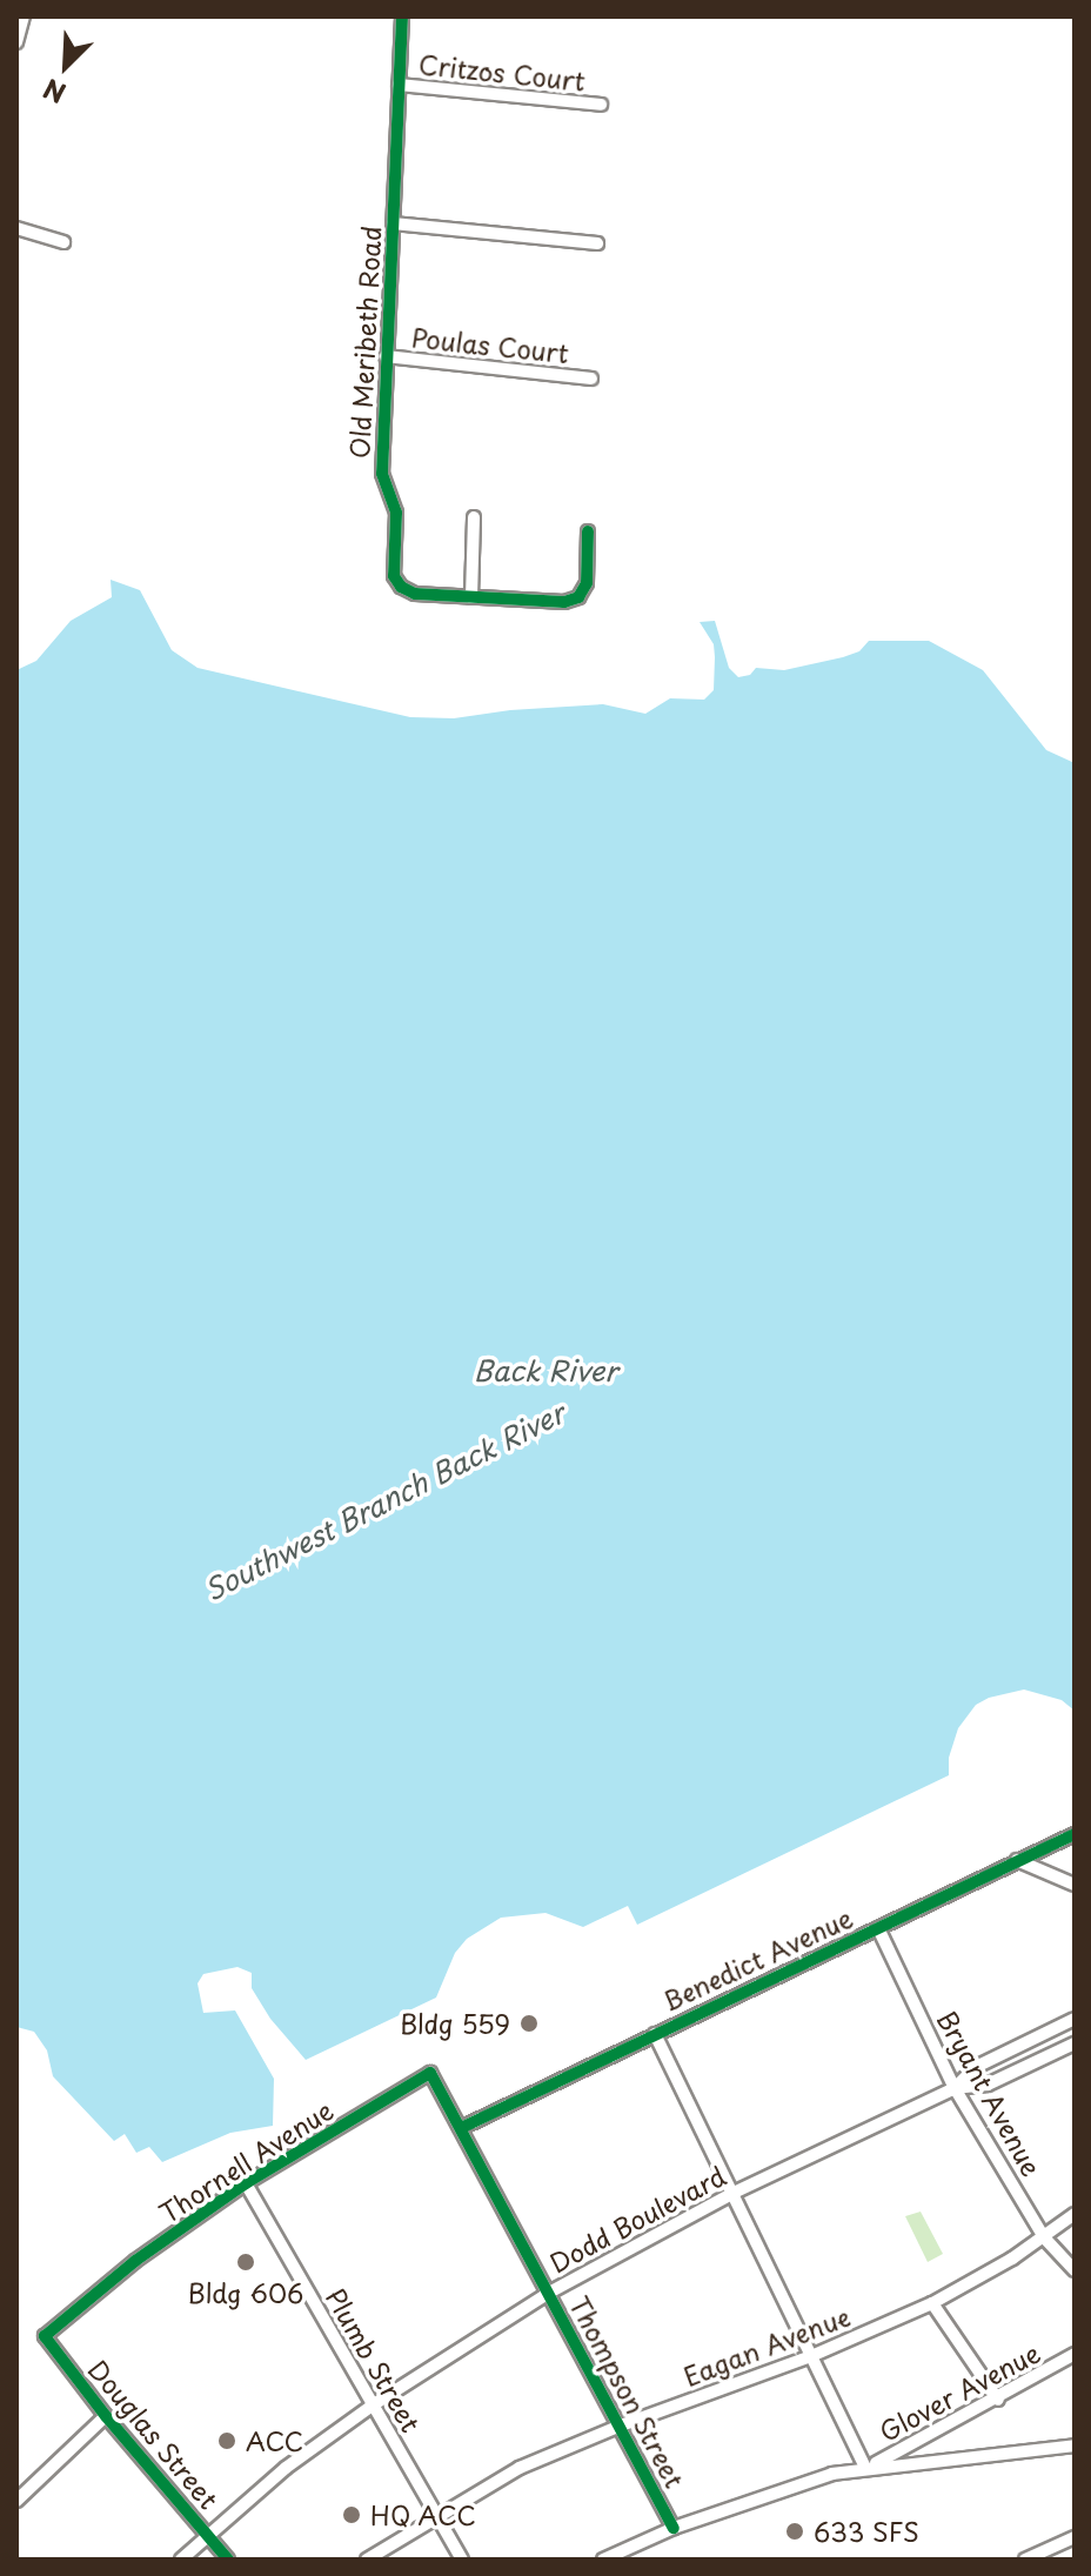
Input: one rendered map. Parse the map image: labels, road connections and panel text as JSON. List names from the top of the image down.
{
  "streets": {
    "street": [
      "Critzos Court",
      "Old Meribeth Road",
      "Poulas Court",
      "Benedict Avenue",
      "Bryant Avenue",
      "Thornell Avenue",
      "Dodd Boulevard",
      "Eagan Avenue",
      "Plumb Street",
      "Thompson Street",
      "Glover Avenue",
      "Douglas Street"
    ]
  },
  "crossings": [
    ["Critzos Court", "Old Meribeth Road"],
    ["Old Meribeth Road", "Poulas Court"],
    ["Benedict Avenue", "Bryant Avenue"],
    ["Benedict Avenue", "Thornell Avenue"],
    ["Benedict Avenue", "Thompson Street"],
    ["Bryant Avenue", "Dodd Boulevard"],
    ["Bryant Avenue", "Eagan Avenue"],
    ["Thornell Avenue", "Plumb Street"],
    ["Thornell Avenue", "Thompson Street"],
    ["Thornell Avenue", "Douglas Street"],
    ["Dodd Boulevard", "Plumb Street"],
    ["Dodd Boulevard", "Thompson Street"],
    ["Dodd Boulevard", "Douglas Street"],
    ["Eagan Avenue", "Plumb Street"],
    ["Eagan Avenue", "Thompson Street"]
  ],
  "water": ["Back River", "Southwest Branch Back River"],
  "places": [
    "Bldg 559",
    "Bldg 606",
    "ACC",
    "HQ ACC",
    "633 SFS"
  ],
  "north": "bottom left"
}
